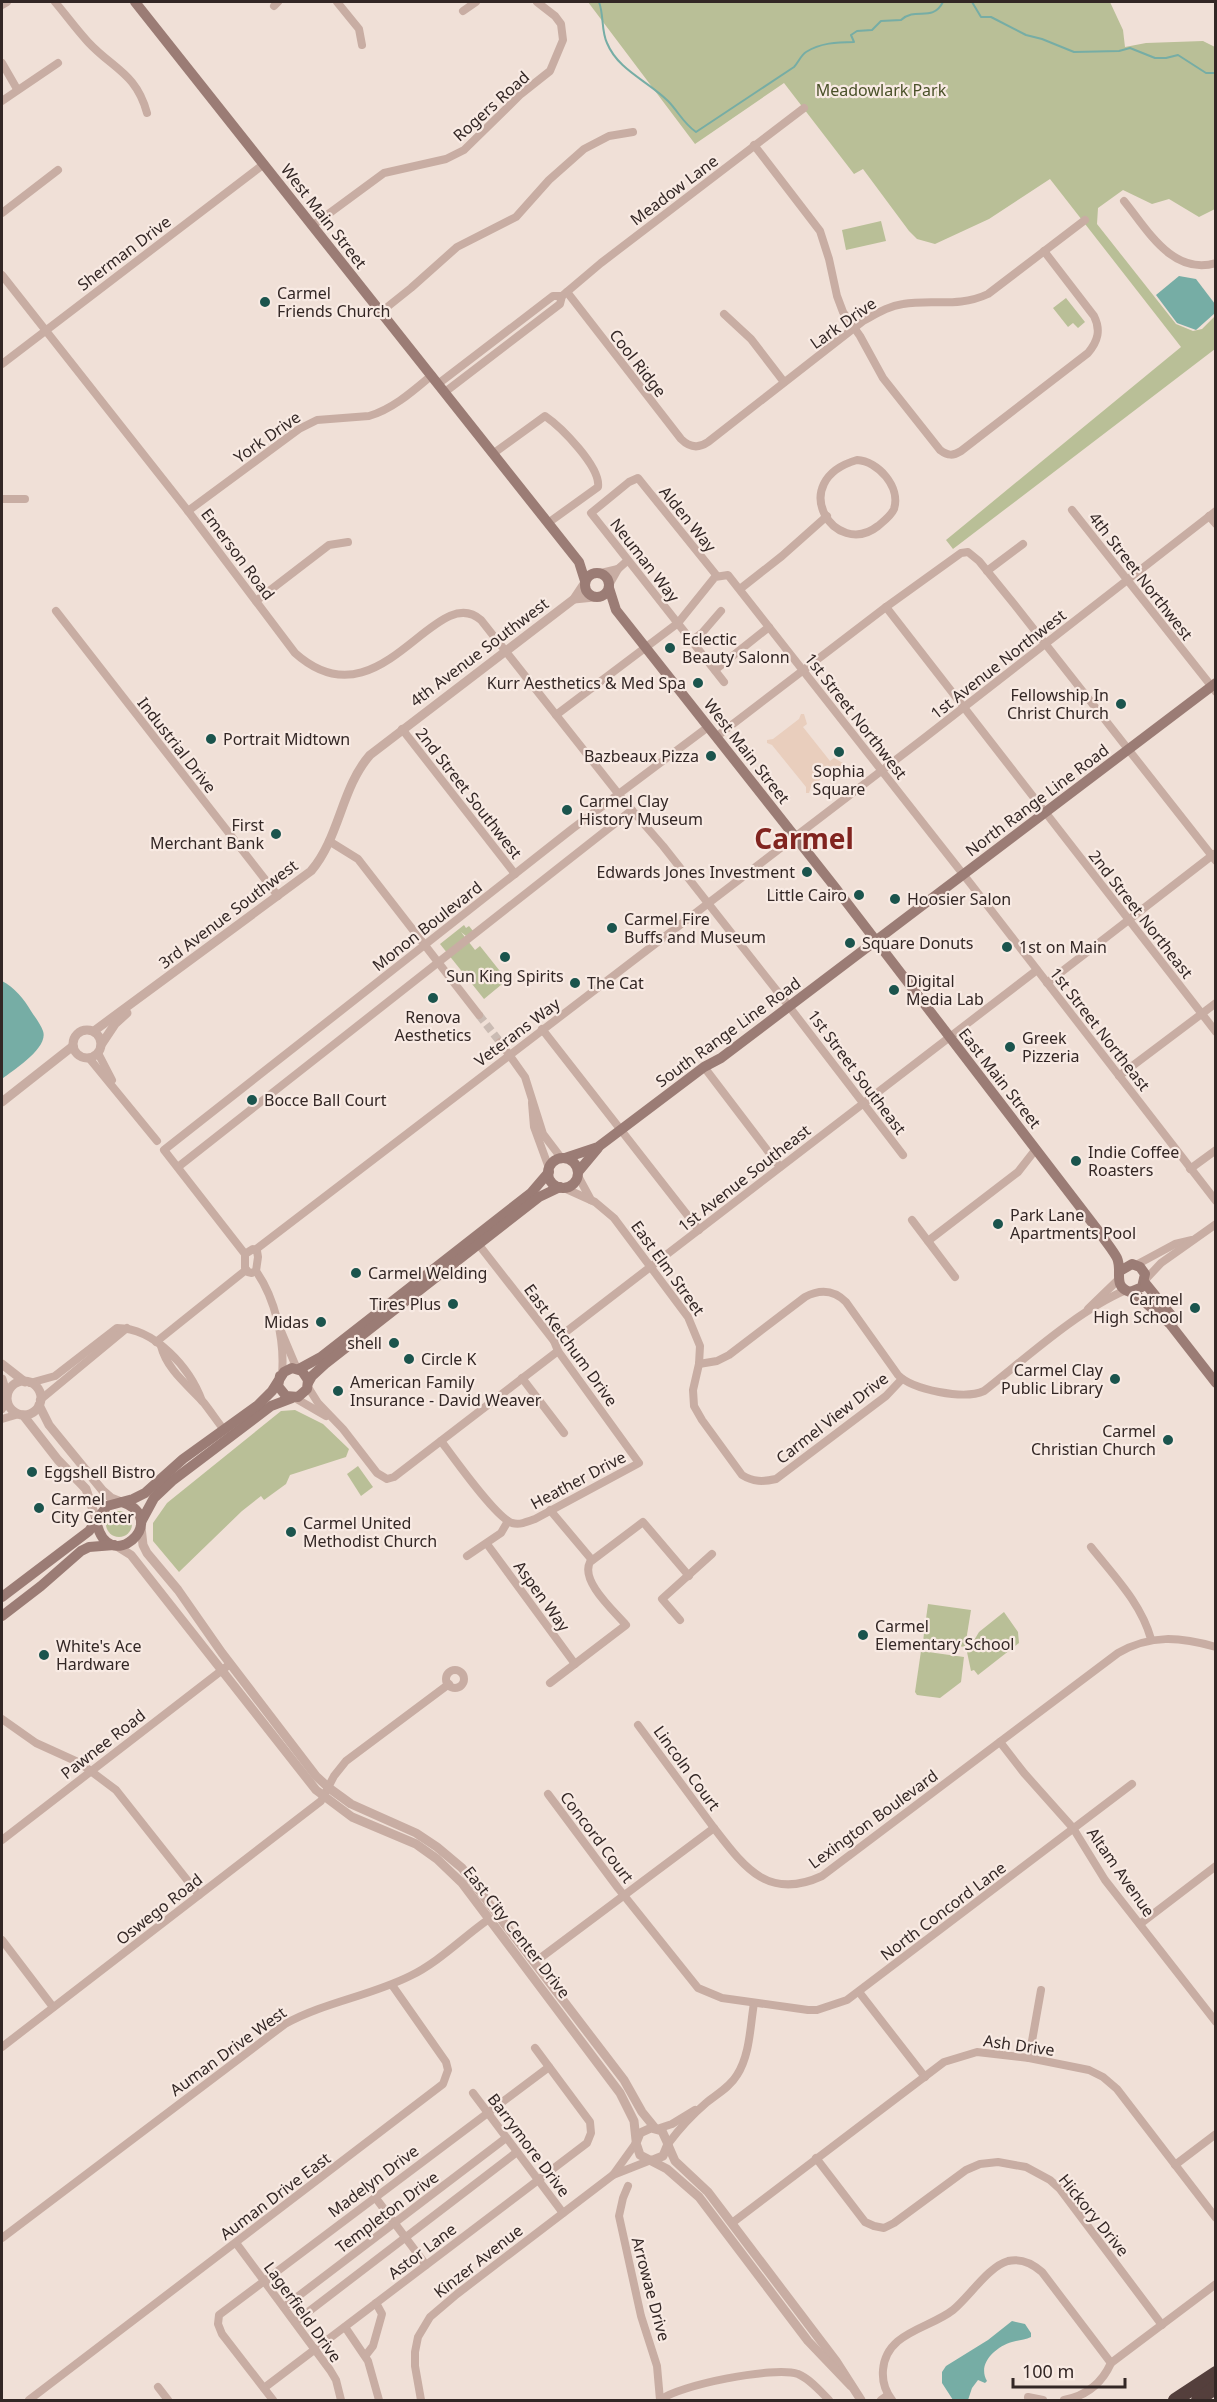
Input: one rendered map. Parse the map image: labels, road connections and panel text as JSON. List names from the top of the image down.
{
  "streets": {
    "main road": [
      "West Main Street",
      "North Range Line Road",
      "South Range Line Road",
      "East Main Street"
    ],
    "street": [
      "Rogers Road",
      "Meadow Lane",
      "Sherman Drive",
      "Lark Drive",
      "Cool Ridge",
      "York Drive",
      "Alden Way",
      "Emerson Road",
      "Neuman Way",
      "4th Street Northwest",
      "4th Avenue Southwest",
      "1st Avenue Northwest",
      "1st Street Northwest",
      "Industrial Drive",
      "2nd Street Southwest",
      "3rd Avenue Southwest",
      "2nd Street Northeast",
      "Monon Boulevard",
      "1st Street Northeast",
      "Veterans Way",
      "1st Street Southeast",
      "1st Avenue Southeast",
      "East Elm Street",
      "East Ketchum Drive",
      "Carmel View Drive",
      "Heather Drive",
      "Aspen Way",
      "Pawnee Road",
      "Lincoln Court",
      "Lexington Boulevard",
      "Concord Court",
      "Altam Avenue",
      "Oswego Road",
      "North Concord Lane",
      "East City Center Drive",
      "Ash Drive",
      "Auman Drive West",
      "Barrymore Drive",
      "Madelyn Drive",
      "Auman Drive East",
      "Templeton Drive",
      "Hickory Drive",
      "Astor Lane",
      "Kinzer Avenue",
      "Arrowae Drive",
      "Lagerfield Drive"
    ]
  },
  "crossings": [
    ["Rogers Road", "West Main Street"],
    ["Meadow Lane", "West Main Street"],
    ["Meadow Lane", "Cool Ridge"],
    ["Meadow Lane", "York Drive"],
    ["West Main Street", "Sherman Drive"],
    ["West Main Street", "York Drive"],
    ["West Main Street", "4th Avenue Southwest"],
    ["West Main Street", "1st Avenue Northwest"],
    ["West Main Street", "North Range Line Road"],
    ["West Main Street", "Monon Boulevard"],
    ["West Main Street", "Veterans Way"],
    ["West Main Street", "South Range Line Road"],
    ["West Main Street", "East Main Street"],
    ["Sherman Drive", "Emerson Road"],
    ["Lark Drive", "Cool Ridge"],
    ["York Drive", "Emerson Road"],
    ["Alden Way", "Neuman Way"],
    ["Alden Way", "1st Street Northwest"],
    ["Emerson Road", "4th Avenue Southwest"],
    ["Emerson Road", "Monon Boulevard"],
    ["Emerson Road", "1st Street Southeast"],
    ["4th Street Northwest", "1st Avenue Northwest"],
    ["4th Street Northwest", "North Range Line Road"],
    ["4th Avenue Southwest", "2nd Street Southwest"],
    ["4th Avenue Southwest", "3rd Avenue Southwest"],
    ["1st Avenue Northwest", "1st Street Northwest"],
    ["1st Avenue Northwest", "2nd Street Northeast"],
    ["1st Avenue Northwest", "Veterans Way"],
    ["1st Street Northwest", "North Range Line Road"],
    ["1st Street Northwest", "1st Street Northeast"],
    ["Industrial Drive", "3rd Avenue Southwest"],
    ["2nd Street Southwest", "3rd Avenue Southwest"],
    ["2nd Street Southwest", "Monon Boulevard"],
    ["North Range Line Road", "2nd Street Northeast"],
    ["North Range Line Road", "1st Street Northeast"],
    ["North Range Line Road", "South Range Line Road"],
    ["North Range Line Road", "East Main Street"],
    ["1st Street Northeast", "1st Avenue Southeast"],
    ["Veterans Way", "1st Street Southeast"],
    ["South Range Line Road", "1st Street Southeast"],
    ["South Range Line Road", "East Main Street"],
    ["South Range Line Road", "East Elm Street"],
    ["1st Street Southeast", "1st Avenue Southeast"],
    ["East Main Street", "1st Avenue Southeast"],
    ["1st Avenue Southeast", "East Elm Street"],
    ["1st Avenue Southeast", "East Ketchum Drive"],
    ["East Elm Street", "Carmel View Drive"],
    ["East Ketchum Drive", "Heather Drive"],
    ["Pawnee Road", "East City Center Drive"],
    ["Lincoln Court", "Lexington Boulevard"],
    ["Lexington Boulevard", "Altam Avenue"],
    ["Concord Court", "North Concord Lane"],
    ["Altam Avenue", "North Concord Lane"],
    ["Oswego Road", "East City Center Drive"],
    ["East City Center Drive", "Auman Drive West"],
    ["East City Center Drive", "Kinzer Avenue"],
    ["Ash Drive", "Hickory Drive"],
    ["Auman Drive West", "Auman Drive East"],
    ["Barrymore Drive", "Madelyn Drive"],
    ["Barrymore Drive", "Templeton Drive"],
    ["Barrymore Drive", "Astor Lane"],
    ["Barrymore Drive", "Kinzer Avenue"],
    ["Madelyn Drive", "Astor Lane"],
    ["Madelyn Drive", "Lagerfield Drive"],
    ["Auman Drive East", "Lagerfield Drive"],
    ["Templeton Drive", "Lagerfield Drive"],
    ["Astor Lane", "Lagerfield Drive"]
  ],
  "districts": ["Carmel"],
  "parks": ["Meadowlark Park"],
  "places": [
    "Carmel Friends Church",
    "Eclectic Beauty Salonn",
    "Kurr Aesthetics & Med Spa",
    "Fellowship In Christ Church",
    "Portrait Midtown",
    "Sophia Square",
    "Bazbeaux Pizza",
    "Carmel Clay History Museum",
    "First Merchant Bank",
    "Edwards Jones Investment",
    "Little Cairo",
    "Hoosier Salon",
    "Carmel Fire Buffs and Museum",
    "Square Donuts",
    "1st on Main",
    "Sun King Spirits",
    "The Cat",
    "Digital Media Lab",
    "Renova Aesthetics",
    "Greek Pizzeria",
    "Bocce Ball Court",
    "Indie Coffee Roasters",
    "Park Lane Apartments Pool",
    "Carmel Welding",
    "Tires Plus",
    "Carmel High School",
    "Midas",
    "shell",
    "Circle K",
    "Carmel Clay Public Library",
    "American Family Insurance - David Weaver",
    "Carmel Christian Church",
    "Eggshell Bistro",
    "Carmel City Center",
    "Carmel United Methodist Church",
    "Carmel Elementary School",
    "White's Ace Hardware"
  ],
  "scale_bar": "100 m"
}
